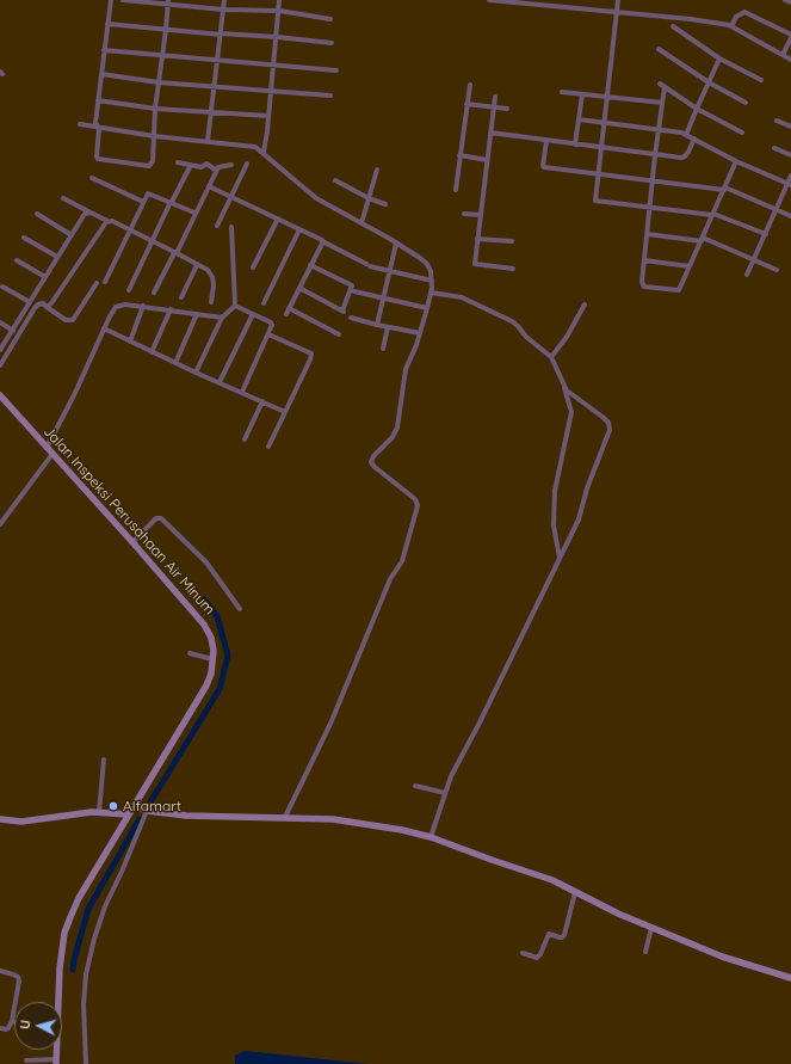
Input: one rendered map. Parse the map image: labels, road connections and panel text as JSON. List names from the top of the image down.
{
  "streets": {
    "street": ["Jalan Inspeksi Perusahaan Air Minum"]
  },
  "places": ["Alfamart"],
  "north": "left"
}
